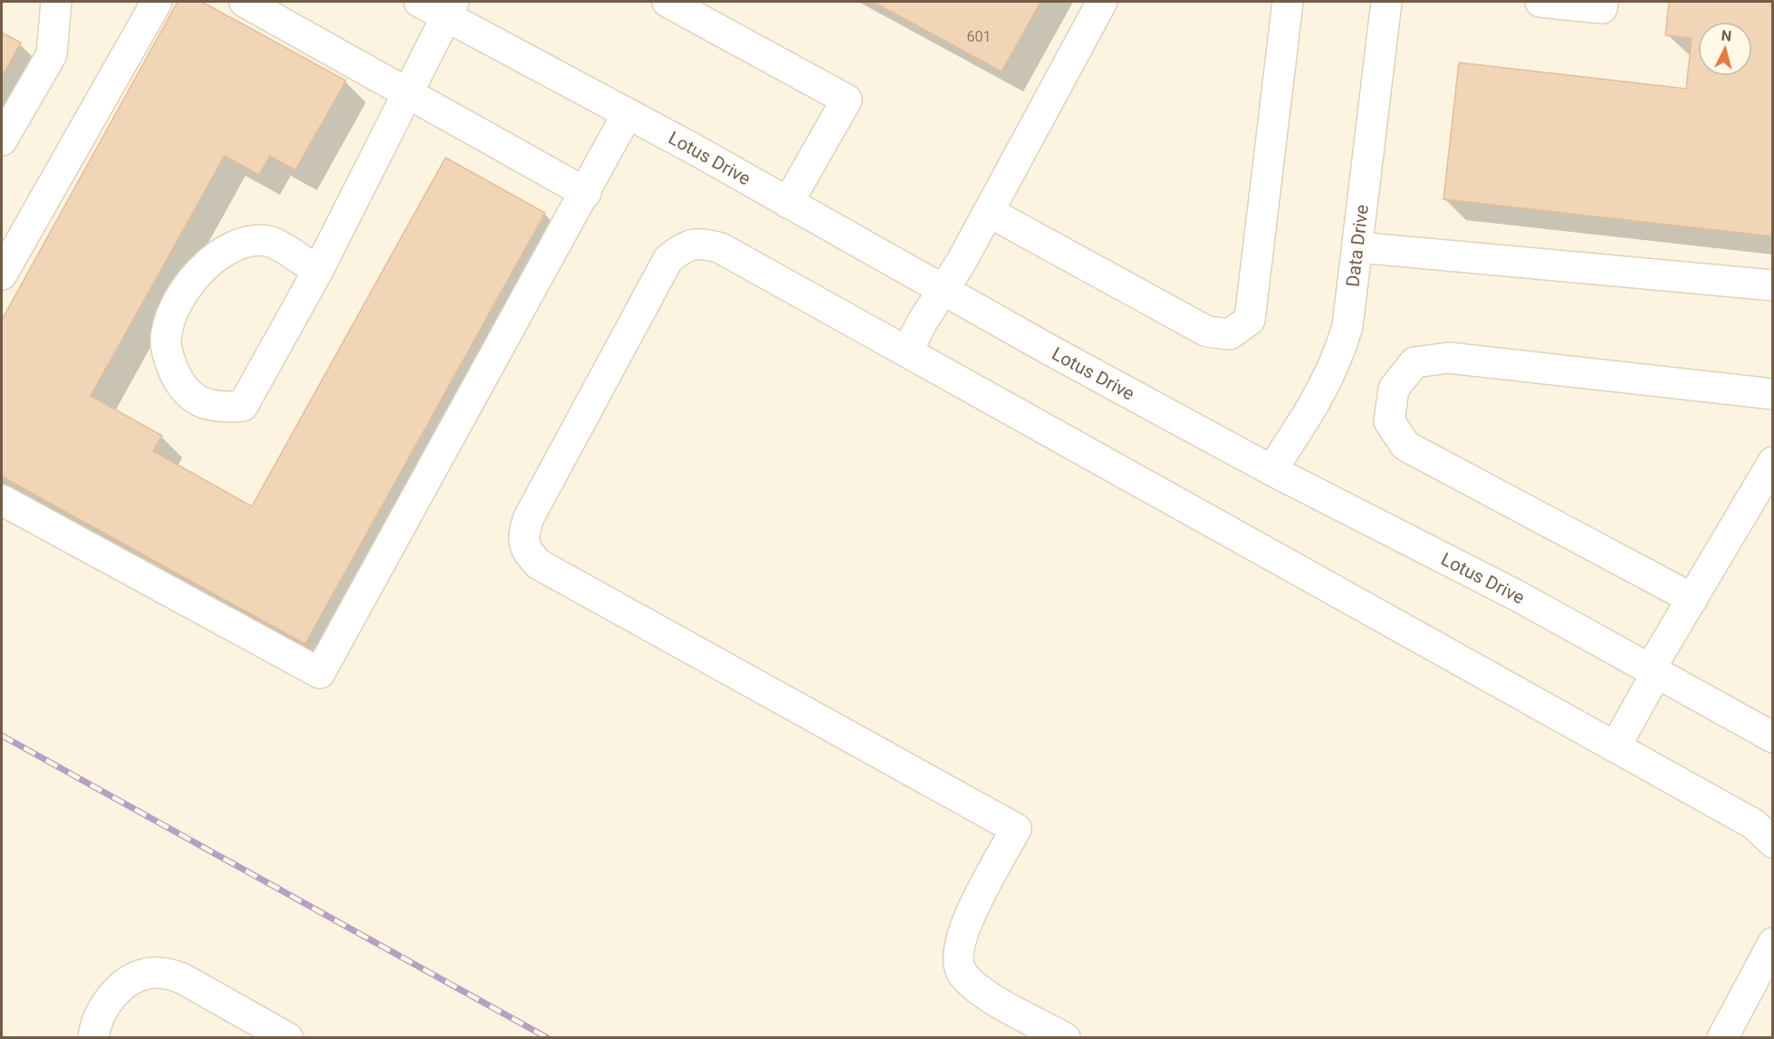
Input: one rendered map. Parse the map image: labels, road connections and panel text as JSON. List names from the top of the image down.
{
  "streets": {
    "street": ["Lotus Drive", "Data Drive"]
  },
  "crossings": [
    ["Lotus Drive", "Data Drive"]
  ],
  "house_numbers": ["601"],
  "north": "top"
}
